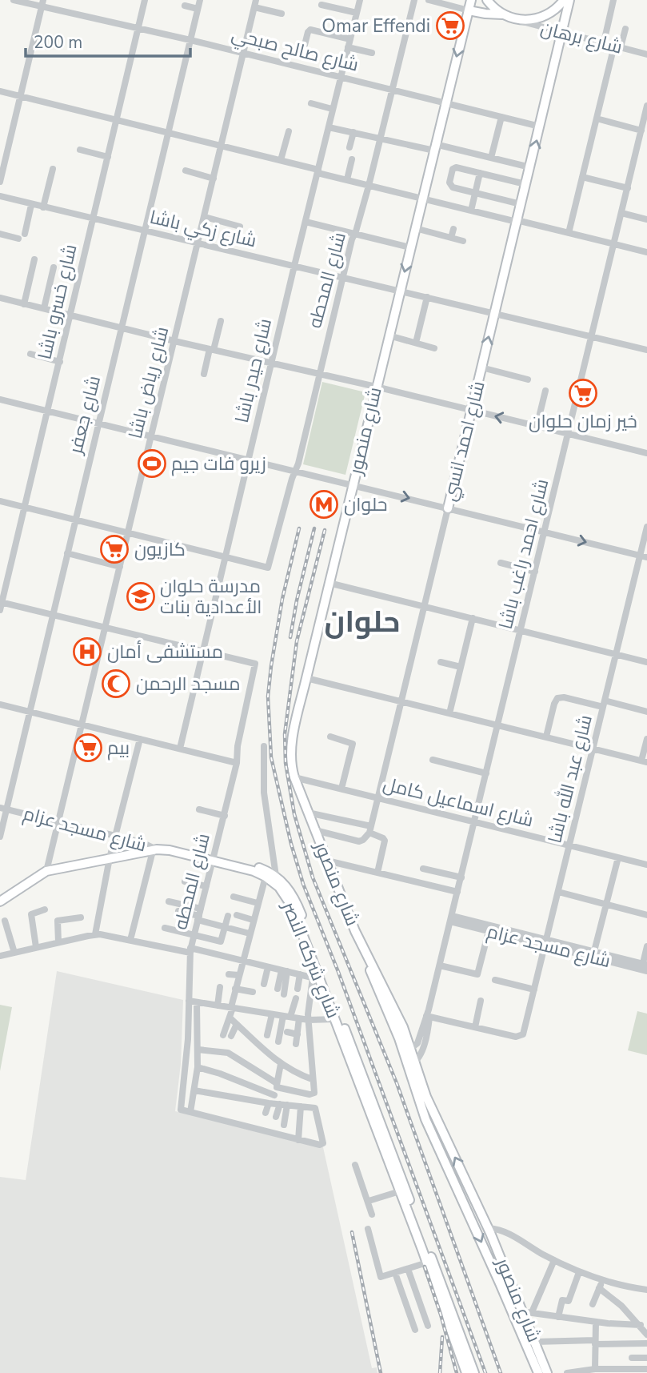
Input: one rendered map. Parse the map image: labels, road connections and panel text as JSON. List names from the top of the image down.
{
  "streets": {
    "street": [
      "شارع برهان",
      "شارع صالح صبحي",
      "شارع زكي باشا",
      "شارع المحطه",
      "شارع خسرو باشا",
      "شارع حيدر باشا",
      "شارع رياض باشا",
      "شارع جعفر",
      "شارع منصور",
      "شارع احمد انسي",
      "شارع احمد راغب باشا",
      "شارع عبد الله باشا",
      "شارع اسماعيل كامل",
      "شارع مسجد عزام",
      "شارع شركه النصر"
    ]
  },
  "crossings": [
    ["شارع برهان", "شارع احمد انسي"],
    ["شارع صالح صبحي", "شارع المحطه"],
    ["شارع صالح صبحي", "شارع خسرو باشا"],
    ["شارع صالح صبحي", "شارع حيدر باشا"],
    ["شارع صالح صبحي", "شارع رياض باشا"],
    ["شارع صالح صبحي", "شارع جعفر"],
    ["شارع صالح صبحي", "شارع منصور"],
    ["شارع صالح صبحي", "شارع احمد انسي"],
    ["شارع زكي باشا", "شارع المحطه"],
    ["شارع زكي باشا", "شارع خسرو باشا"],
    ["شارع زكي باشا", "شارع حيدر باشا"],
    ["شارع زكي باشا", "شارع رياض باشا"],
    ["شارع زكي باشا", "شارع جعفر"],
    ["شارع زكي باشا", "شارع منصور"],
    ["شارع زكي باشا", "شارع احمد انسي"],
    ["شارع زكي باشا", "شارع احمد راغب باشا"],
    ["شارع المحطه", "شارع حيدر باشا"],
    ["شارع المحطه", "شارع شركه النصر"],
    ["شارع رياض باشا", "شارع مسجد عزام"],
    ["شارع جعفر", "شارع مسجد عزام"],
    ["شارع منصور", "شارع احمد راغب باشا"],
    ["شارع منصور", "شارع اسماعيل كامل"],
    ["شارع احمد انسي", "شارع اسماعيل كامل"],
    ["شارع احمد راغب باشا", "شارع اسماعيل كامل"],
    ["شارع احمد راغب باشا", "شارع مسجد عزام"],
    ["شارع عبد الله باشا", "شارع اسماعيل كامل"],
    ["شارع عبد الله باشا", "شارع مسجد عزام"],
    ["شارع مسجد عزام", "شارع شركه النصر"]
  ],
  "districts": ["حلوان"],
  "places": {
    "supermarket": [
      "Omar Effendi",
      "خير زمان حلوان",
      "كازيون",
      "بيم"
    ],
    "sports": ["زيرو فات جيم"],
    "metro station": ["حلوان"],
    "school or university": ["مدرسة حلوان الأعدادية بنات"],
    "hospital": ["مستشفى أمان"],
    "mosque": ["مسجد الرحمن"]
  },
  "scale_bar": "200 m"
}
